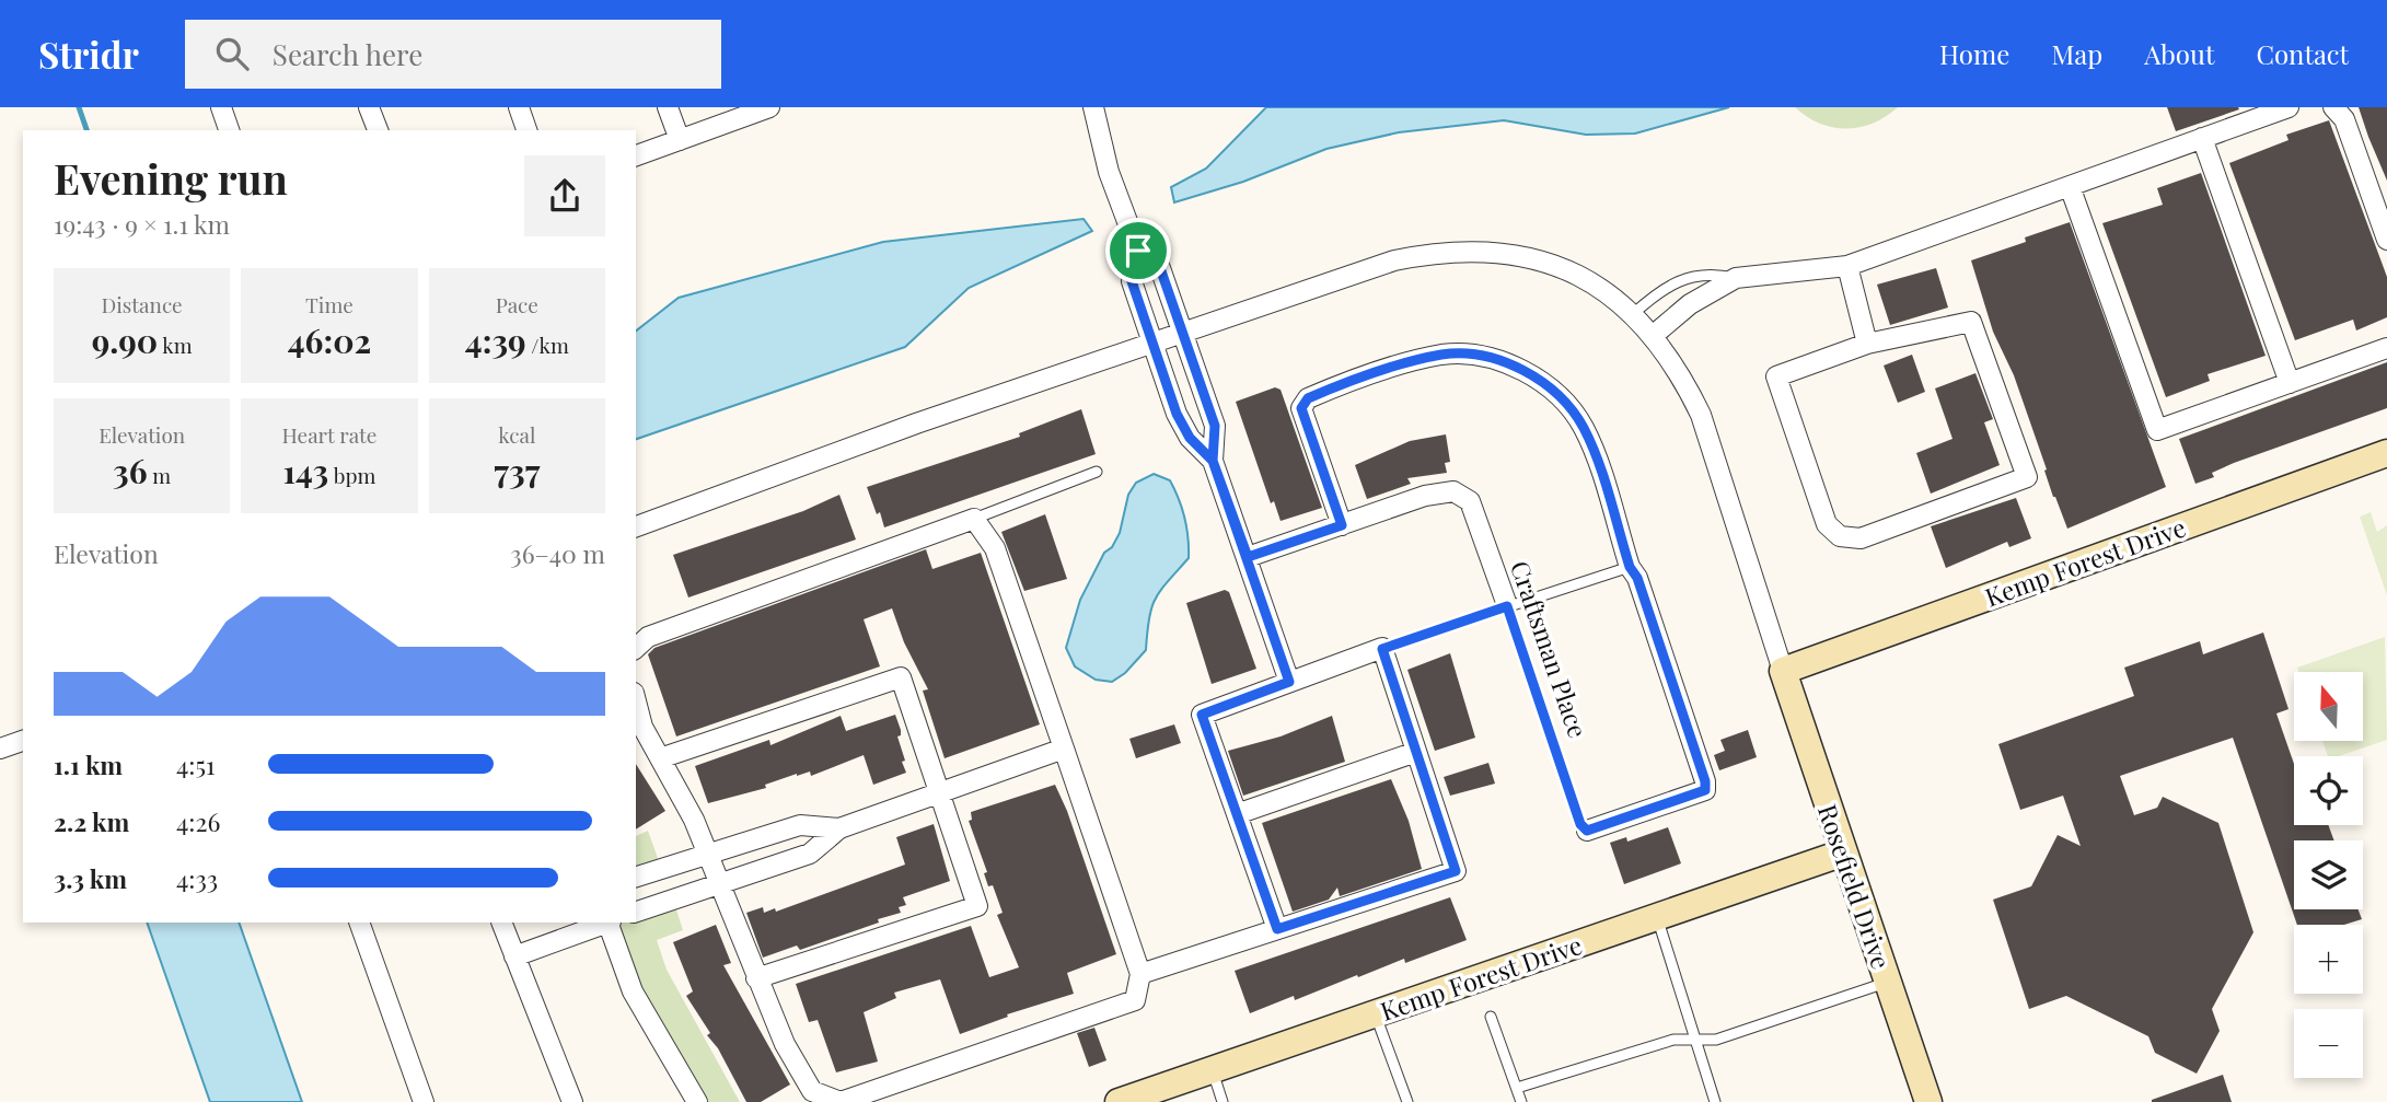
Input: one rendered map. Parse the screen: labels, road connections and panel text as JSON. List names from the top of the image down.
{
  "streets": {
    "street": ["Kemp Forest Drive", "Craftsman Place", "Rosefield Drive"]
  },
  "crossings": [
    ["Kemp Forest Drive", "Rosefield Drive"]
  ],
  "north": "top",
  "page": {
    "header": "Stridr",
    "search": "Search here",
    "nav": [
      "Home",
      "Map",
      "About",
      "Contact"
    ],
    "heading": ["Evening run", "19:43 · 9 × 1.1 km"],
    "stats": [
      ["Distance", "9.90 km"],
      ["Time", "46:02"],
      ["Pace", "4:39 /km"],
      ["Elevation", "36 m"],
      ["Heart rate", "143 bpm"],
      ["kcal", "737"]
    ],
    "chart": ["Elevation", "36–40 m"],
    "map_buttons": ["+", "−"],
    "list": [
      {
        "name": "1.1 km",
        "note": "4:51"
      },
      {
        "name": "2.2 km",
        "note": "4:26"
      },
      {
        "name": "3.3 km",
        "note": "4:33"
      }
    ]
  }
}
